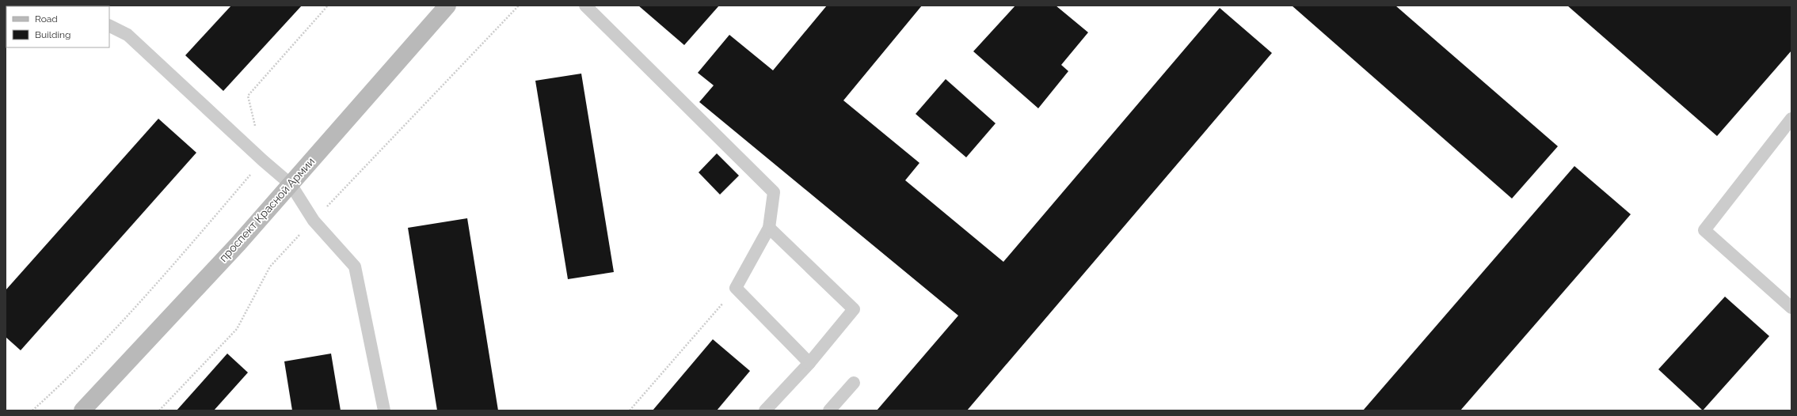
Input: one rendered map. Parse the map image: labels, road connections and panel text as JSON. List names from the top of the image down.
{
  "streets": {
    "main road": ["проспект Красной Армии"]
  },
  "legend": ["Road", "Building"]
}
